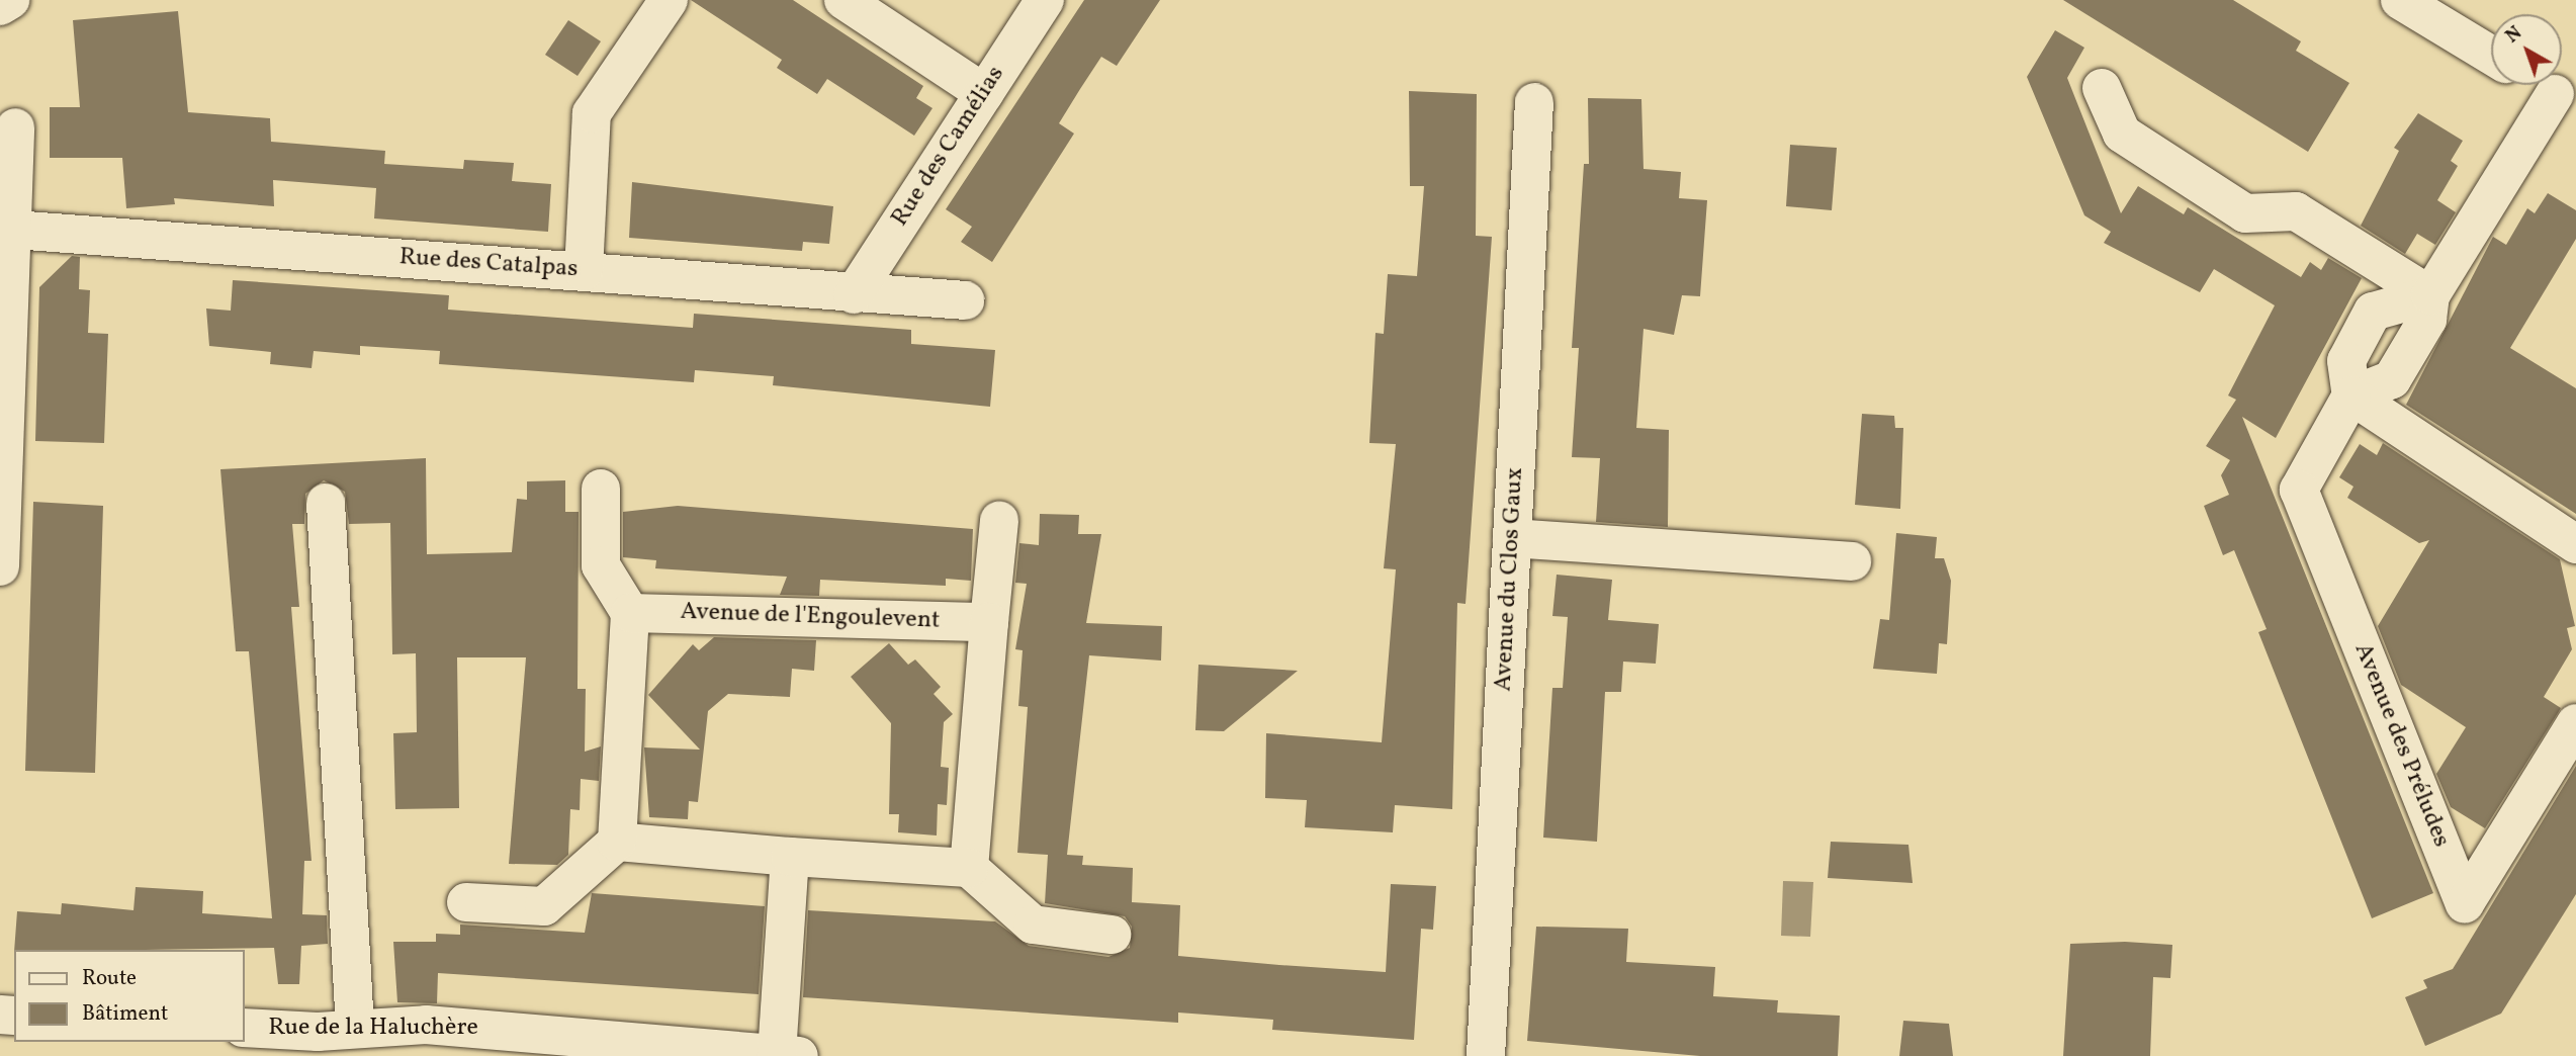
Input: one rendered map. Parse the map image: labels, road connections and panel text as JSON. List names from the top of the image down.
{
  "streets": {
    "street": [
      "Rue des Camélias",
      "Rue des Catalpas",
      "Avenue du Clos Gaux",
      "Avenue de l'Engoulevent",
      "Avenue des Préludes",
      "Rue de la Haluchère"
    ]
  },
  "crossings": [
    ["Rue des Camélias", "Rue des Catalpas"]
  ],
  "legend": ["Route", "Bâtiment"],
  "north": "top left"
}
